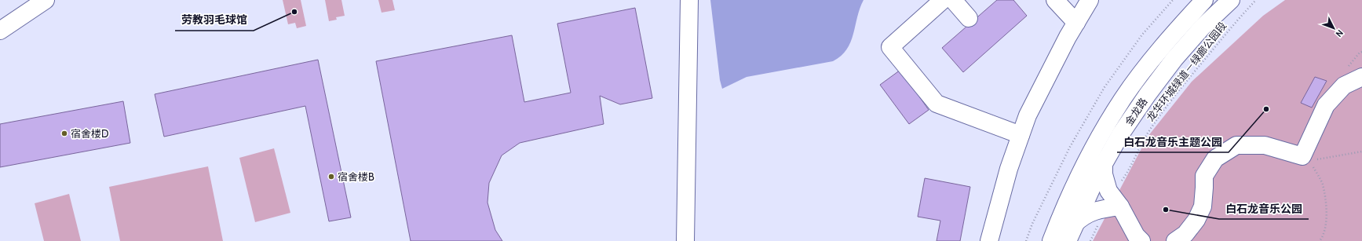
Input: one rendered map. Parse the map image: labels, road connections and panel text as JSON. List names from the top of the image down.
{
  "streets": {
    "main road": ["金龙路"],
    "path": ["龙华环城绿道－绿廊公园段"]
  },
  "places": [
    "劳教羽毛球馆",
    "白石龙音乐主题公园",
    "宿舍楼D",
    "宿舍楼B",
    "白石龙音乐公园"
  ],
  "north": "bottom right"
}
